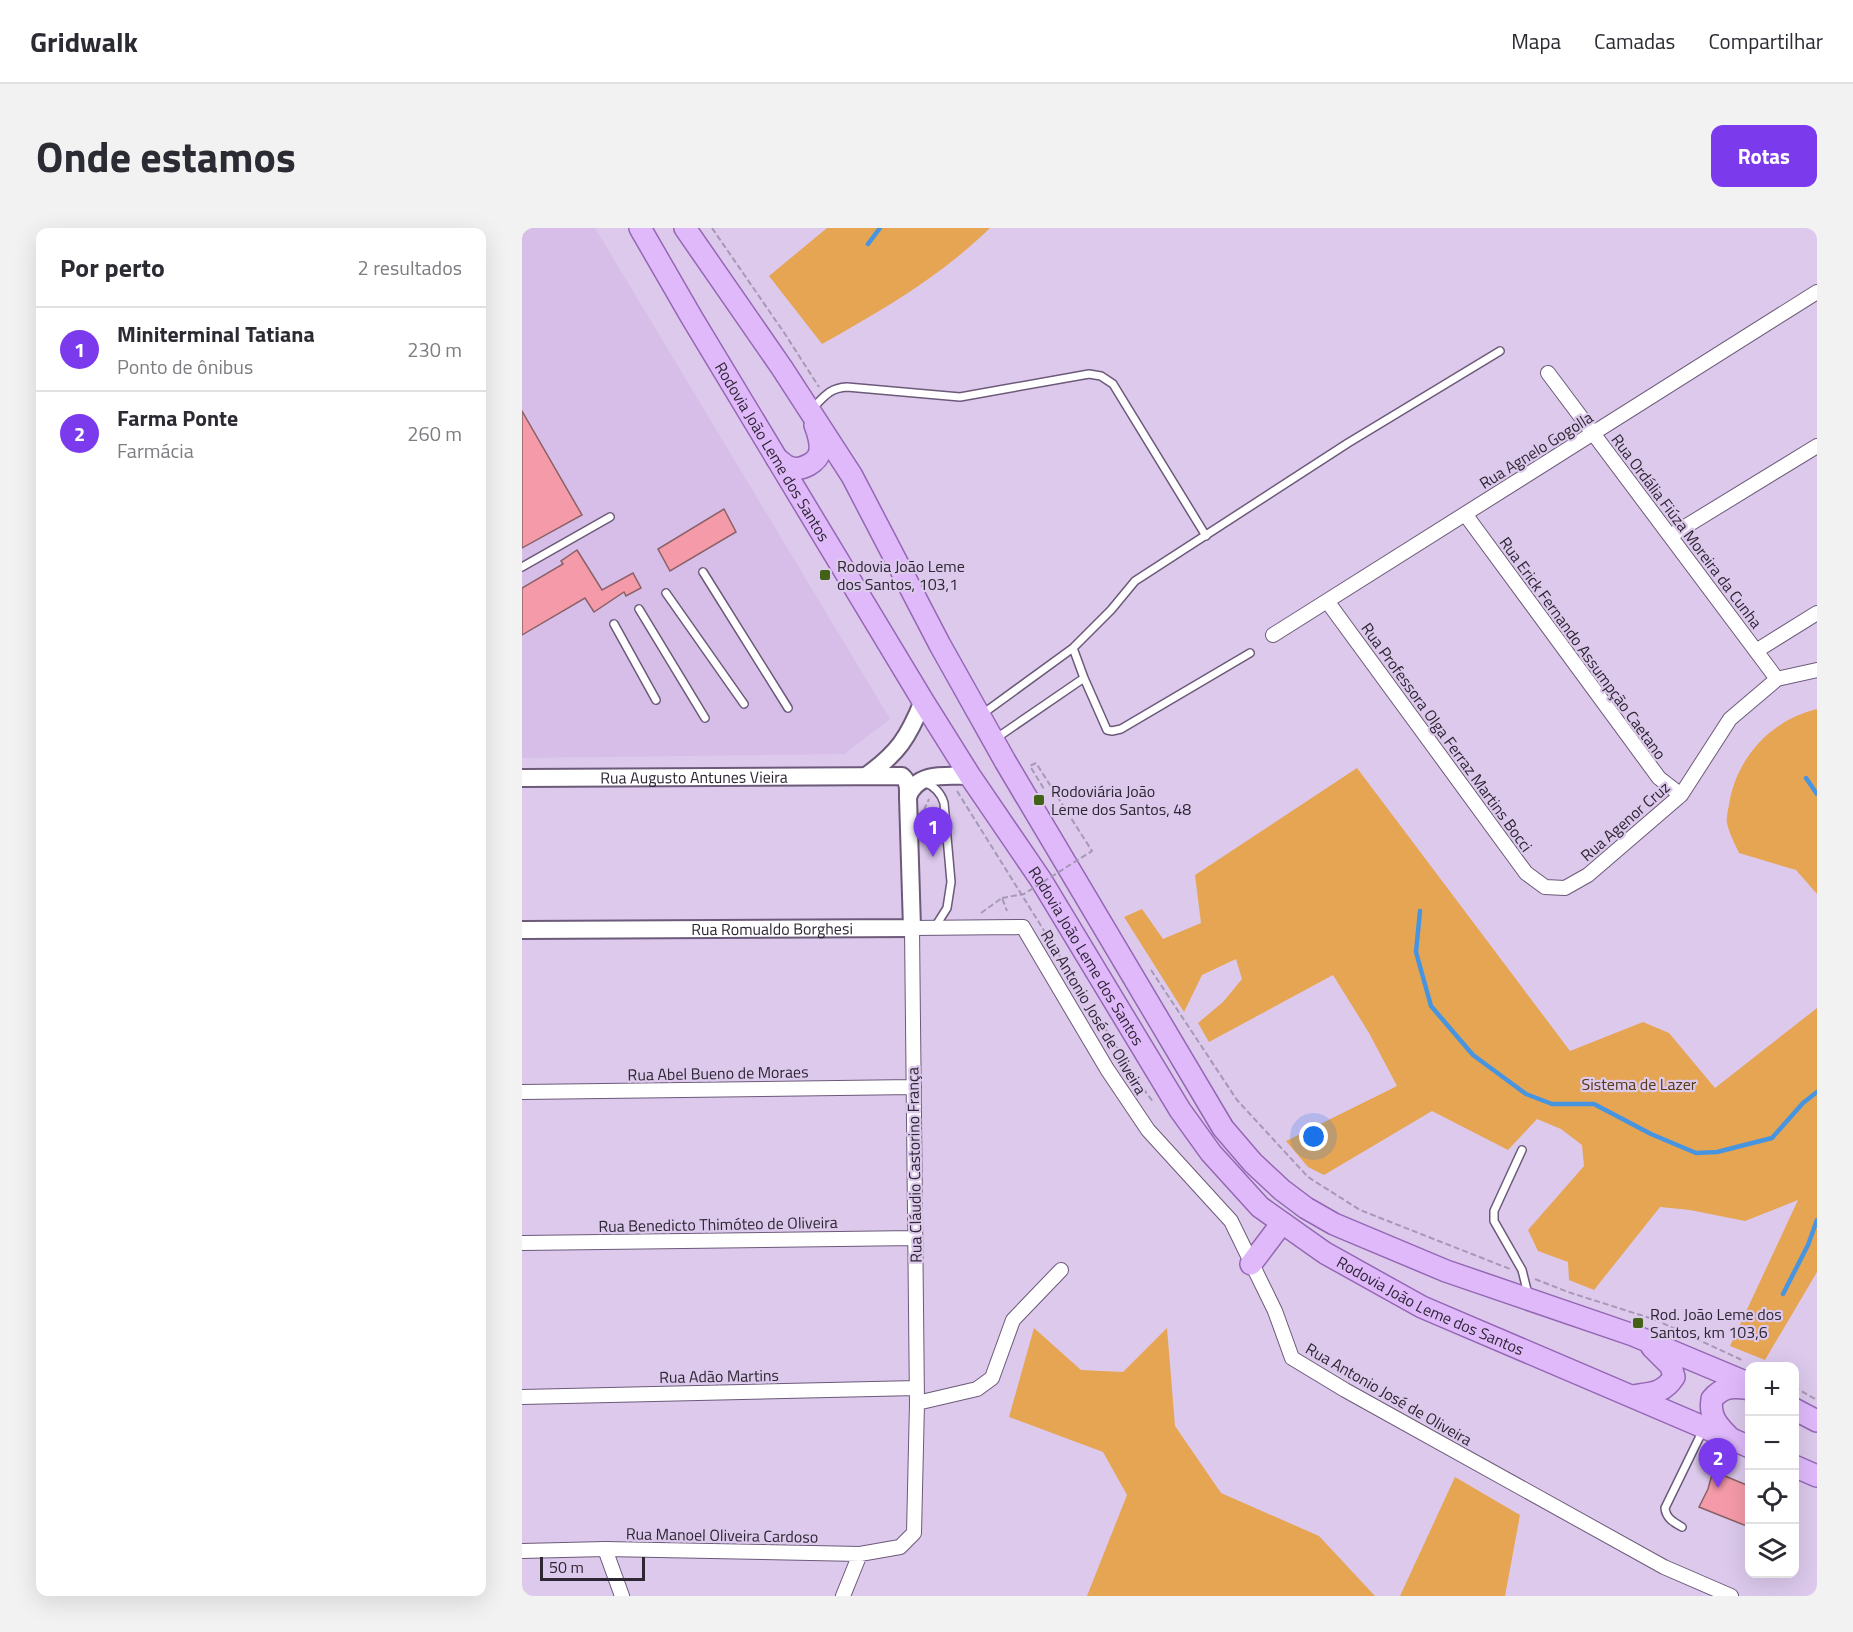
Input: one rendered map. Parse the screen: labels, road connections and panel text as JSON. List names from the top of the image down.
{
  "streets": {
    "main road": ["Rodovia João Leme dos Santos"],
    "street": [
      "Rua Agnelo Gogolla",
      "Rua Ordália Fiúza Moreira da Cunha",
      "Rua Erick Fernando Assumpção Caetano",
      "Rua Professora Olga Ferraz Martins Bocci",
      "Rua Augusto Antunes Vieira",
      "Rua Agenor Cruz",
      "Rua Romualdo Borghesi",
      "Rua Antonio José de Oliveira",
      "Rua Abel Bueno de Moraes",
      "Rua Cláudio Castorino França",
      "Rua Benedicto Thimóteo de Oliveira",
      "Rua Adão Martins",
      "Rua Manoel Oliveira Cardoso"
    ]
  },
  "crossings": [
    ["Rua Agnelo Gogolla", "Rua Ordália Fiúza Moreira da Cunha"],
    ["Rua Agnelo Gogolla", "Rua Erick Fernando Assumpção Caetano"],
    ["Rua Agnelo Gogolla", "Rua Professora Olga Ferraz Martins Bocci"],
    ["Rua Ordália Fiúza Moreira da Cunha", "Rua Agenor Cruz"],
    ["Rua Erick Fernando Assumpção Caetano", "Rua Agenor Cruz"],
    ["Rua Professora Olga Ferraz Martins Bocci", "Rua Agenor Cruz"],
    ["Rua Augusto Antunes Vieira", "Rua Cláudio Castorino França"],
    ["Rua Romualdo Borghesi", "Rua Antonio José de Oliveira"],
    ["Rua Romualdo Borghesi", "Rua Cláudio Castorino França"],
    ["Rua Abel Bueno de Moraes", "Rua Cláudio Castorino França"],
    ["Rua Cláudio Castorino França", "Rua Benedicto Thimóteo de Oliveira"],
    ["Rua Cláudio Castorino França", "Rua Adão Martins"],
    ["Rua Cláudio Castorino França", "Rua Manoel Oliveira Cardoso"]
  ],
  "parks": ["Sistema de Lazer"],
  "places": {
    "transit": ["Rodovia João Leme dos Santos, 103,1", "Rodoviária João Leme dos Santos, 48", "Rod. João Leme dos Santos, km 103,6"]
  },
  "scale_bar": "50 m",
  "page": {
    "header": "Gridwalk",
    "nav": ["Mapa", "Camadas", "Compartilhar"],
    "title": "Onde estamos",
    "buttons": "Rotas",
    "heading": ["Por perto", "2 resultados"],
    "list": [
      {
        "mark": "1",
        "name": "Miniterminal Tatiana",
        "note": "Ponto de ônibus",
        "value": "230 m"
      },
      {
        "mark": "2",
        "name": "Farma Ponte",
        "note": "Farmácia",
        "value": "260 m"
      }
    ],
    "pins": ["1", "2"],
    "map_buttons": ["+", "−"],
    "scale": "50 m"
  }
}
